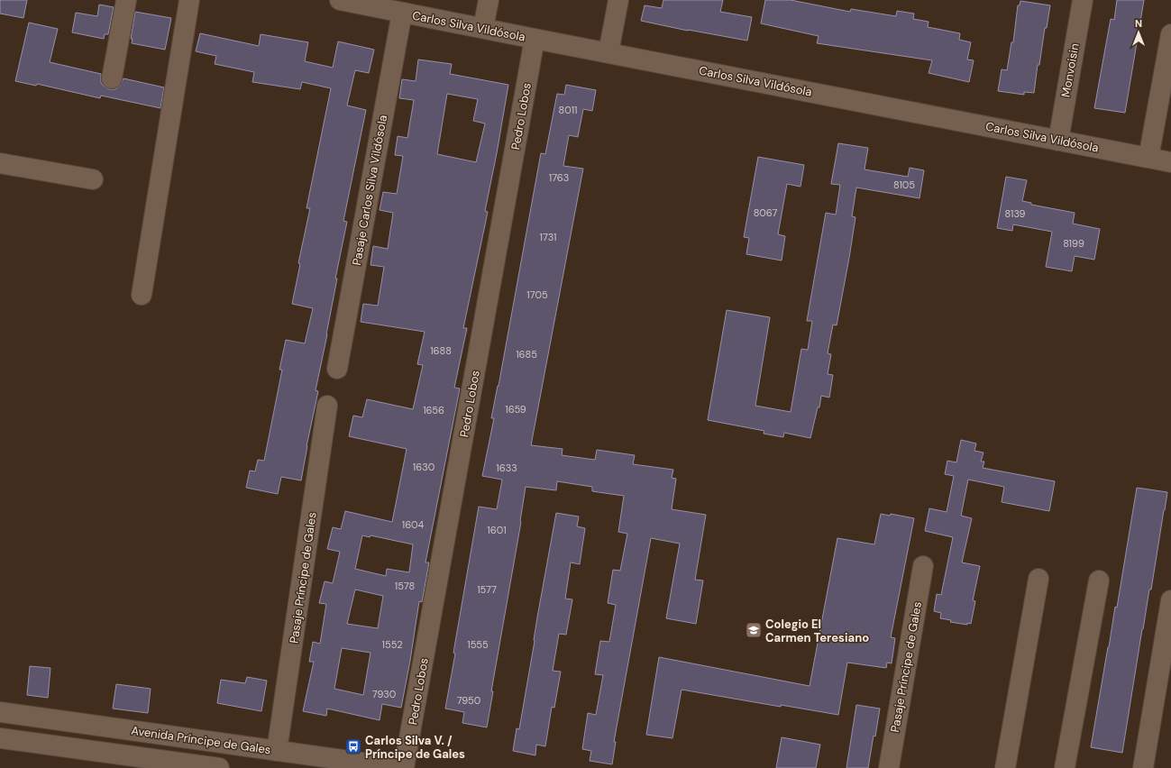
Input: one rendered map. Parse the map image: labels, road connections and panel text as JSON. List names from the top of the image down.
{
  "streets": {
    "street": [
      "Carlos Silva Vildósola",
      "Monvoisin",
      "Pedro Lobos",
      "Pasaje Carlos Silva Vildósola",
      "Pasaje Príncipe de Gales",
      "Avenida Príncipe de Gales"
    ]
  },
  "crossings": [
    ["Carlos Silva Vildósola", "Monvoisin"],
    ["Carlos Silva Vildósola", "Pedro Lobos"],
    ["Carlos Silva Vildósola", "Pasaje Carlos Silva Vildósola"],
    ["Pedro Lobos", "Avenida Príncipe de Gales"],
    ["Pasaje Príncipe de Gales", "Avenida Príncipe de Gales"]
  ],
  "places": {
    "school or university": ["Colegio El Carmen Teresiano"],
    "bus stop": ["Carlos Silva V. / Príncipe de Gales"]
  },
  "house_numbers": [
    "8011",
    "1763",
    "8105",
    "8067",
    "8139",
    "1731",
    "8199",
    "1705",
    "1688",
    "1685",
    "1659",
    "1656",
    "1630",
    "1633",
    "1604",
    "1601",
    "1578",
    "1577",
    "1552",
    "1555",
    "7930",
    "7950"
  ],
  "north": "top"
}
